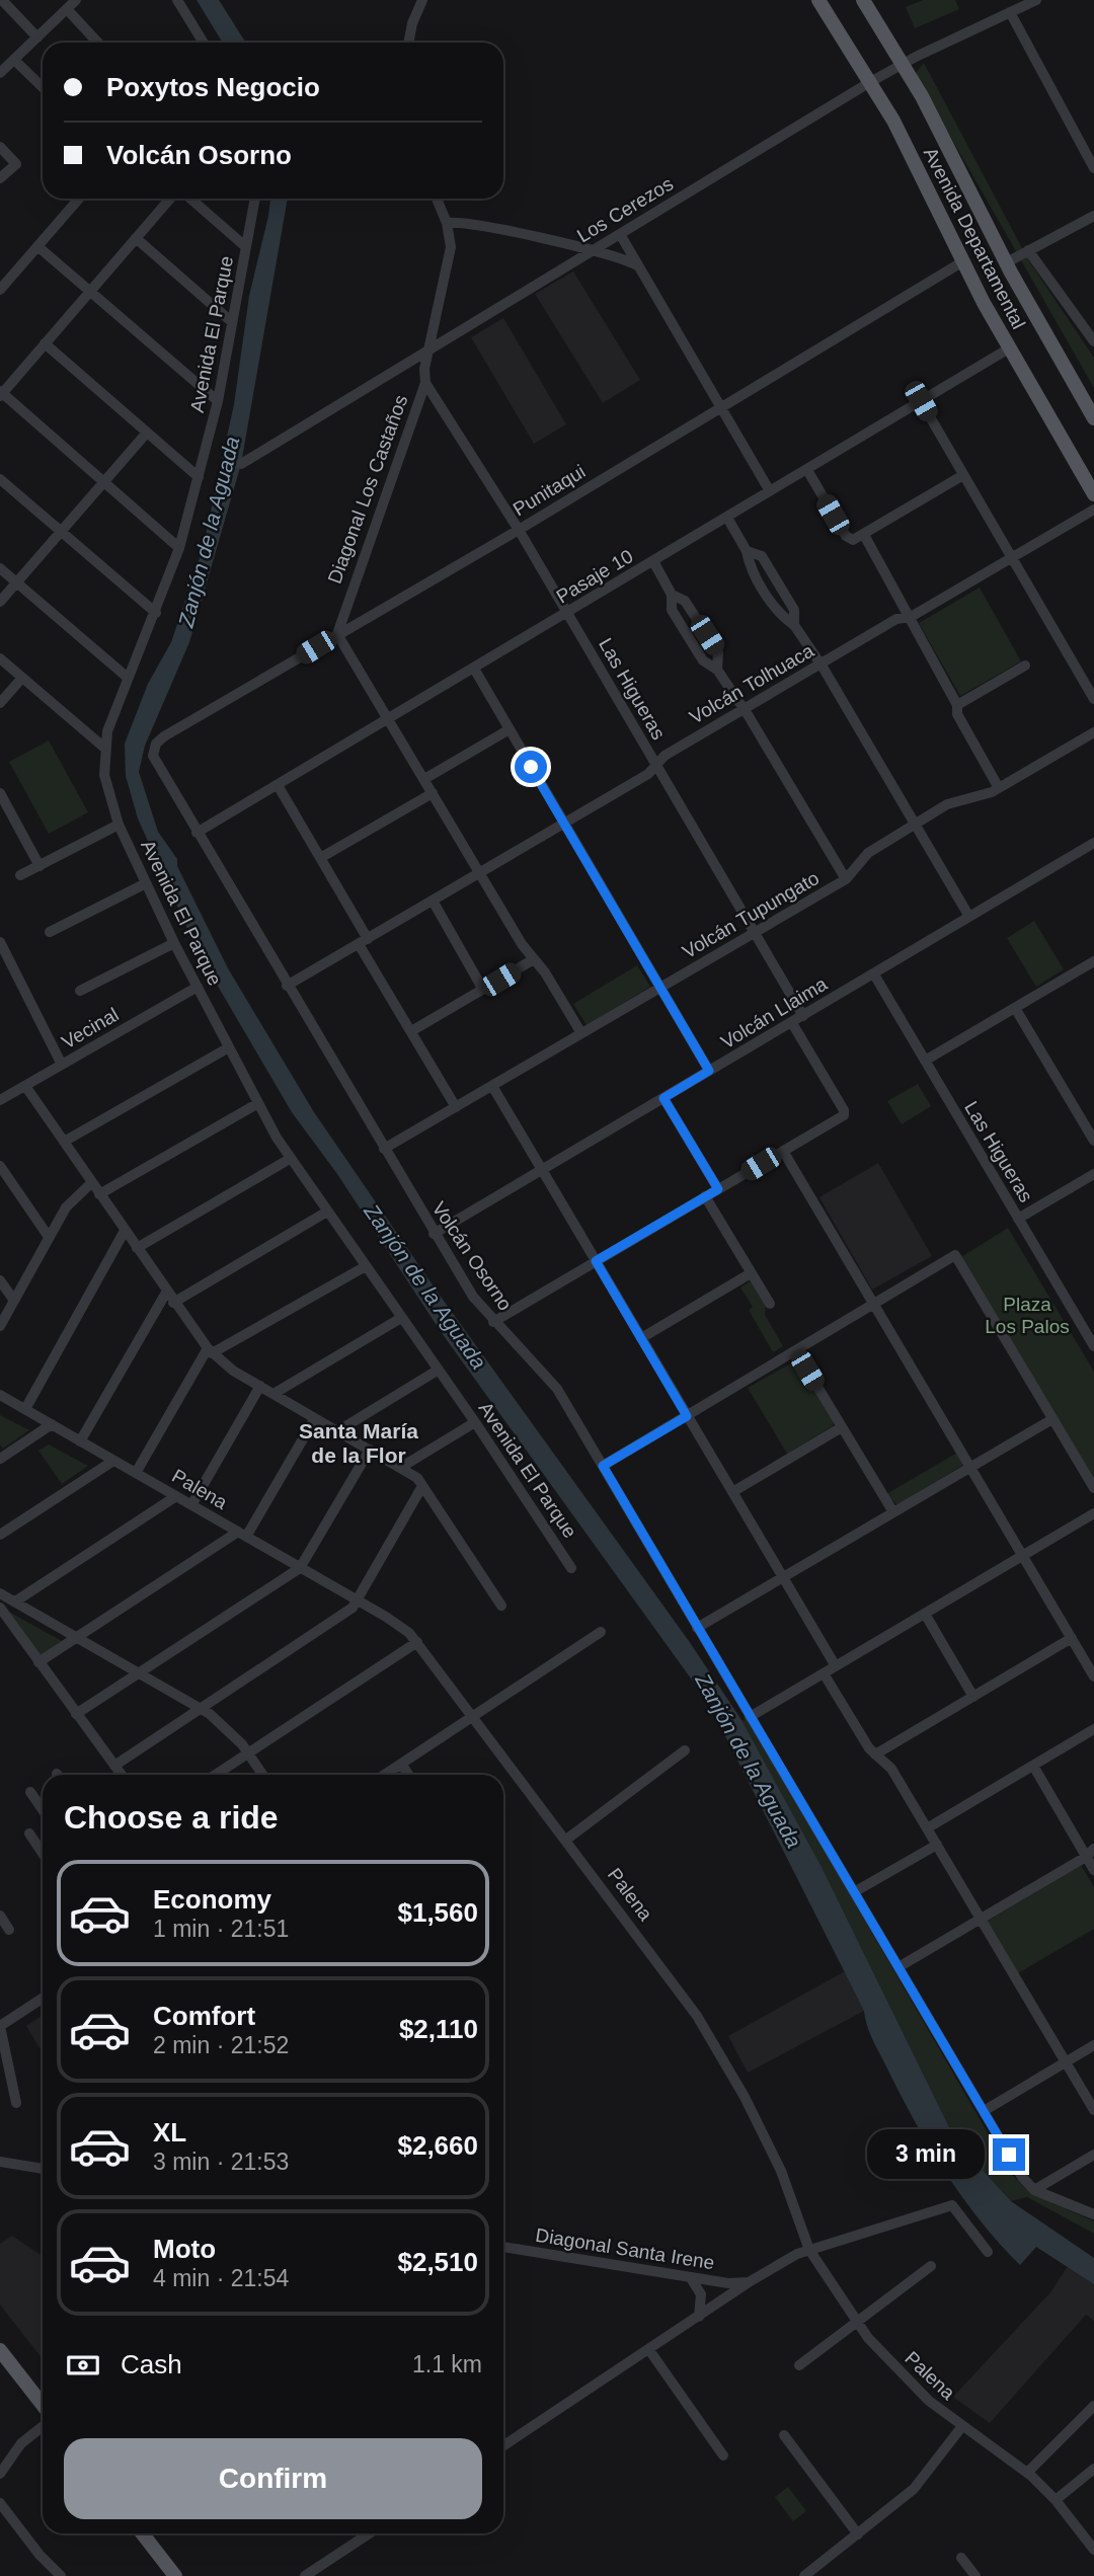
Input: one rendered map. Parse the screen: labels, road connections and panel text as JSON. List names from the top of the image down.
{
  "streets": {
    "main road": ["Avenida Departamental"],
    "street": [
      "Los Cerezos",
      "Avenida El Parque",
      "Diagonal Los Castaños",
      "Punitaqui",
      "Pasaje 10",
      "Volcán Tolhuaca",
      "Las Higueras",
      "Volcán Tupungato",
      "Volcán Llaima",
      "Vecinal",
      "Volcán Osorno",
      "Palena",
      "Diagonal Santa Irene"
    ]
  },
  "crossings": [
    ["Los Cerezos", "Avenida Departamental"],
    ["Los Cerezos", "Diagonal Los Castaños"],
    ["Avenida Departamental", "Punitaqui"],
    ["Avenida Departamental", "Pasaje 10"],
    ["Avenida El Parque", "Vecinal"],
    ["Diagonal Los Castaños", "Punitaqui"],
    ["Diagonal Los Castaños", "Las Higueras"],
    ["Punitaqui", "Las Higueras"],
    ["Punitaqui", "Volcán Osorno"],
    ["Pasaje 10", "Las Higueras"],
    ["Pasaje 10", "Volcán Osorno"],
    ["Volcán Tolhuaca", "Las Higueras"],
    ["Volcán Tolhuaca", "Volcán Osorno"],
    ["Las Higueras", "Volcán Tupungato"],
    ["Las Higueras", "Volcán Llaima"],
    ["Volcán Tupungato", "Volcán Osorno"],
    ["Volcán Llaima", "Volcán Osorno"]
  ],
  "districts": ["Santa María de la Flor"],
  "water": ["Zanjón de la Aguada"],
  "parks": ["Plaza Los Palos"],
  "page": {
    "banner": ["Poxytos Negocio", "Volcán Osorno"],
    "heading": "Choose a ride",
    "list": [
      {
        "name": "Economy",
        "note": "1 min · 21:51",
        "value": "$1,560"
      },
      {
        "name": "Comfort",
        "note": "2 min · 21:52",
        "value": "$2,110"
      },
      {
        "name": "XL",
        "note": "3 min · 21:53",
        "value": "$2,660"
      },
      {
        "name": "Moto",
        "note": "4 min · 21:54",
        "value": "$2,510"
      }
    ],
    "bubble": "3 min",
    "pay": ["Cash", "1.1 km"],
    "buttons": "Confirm"
  }
}
